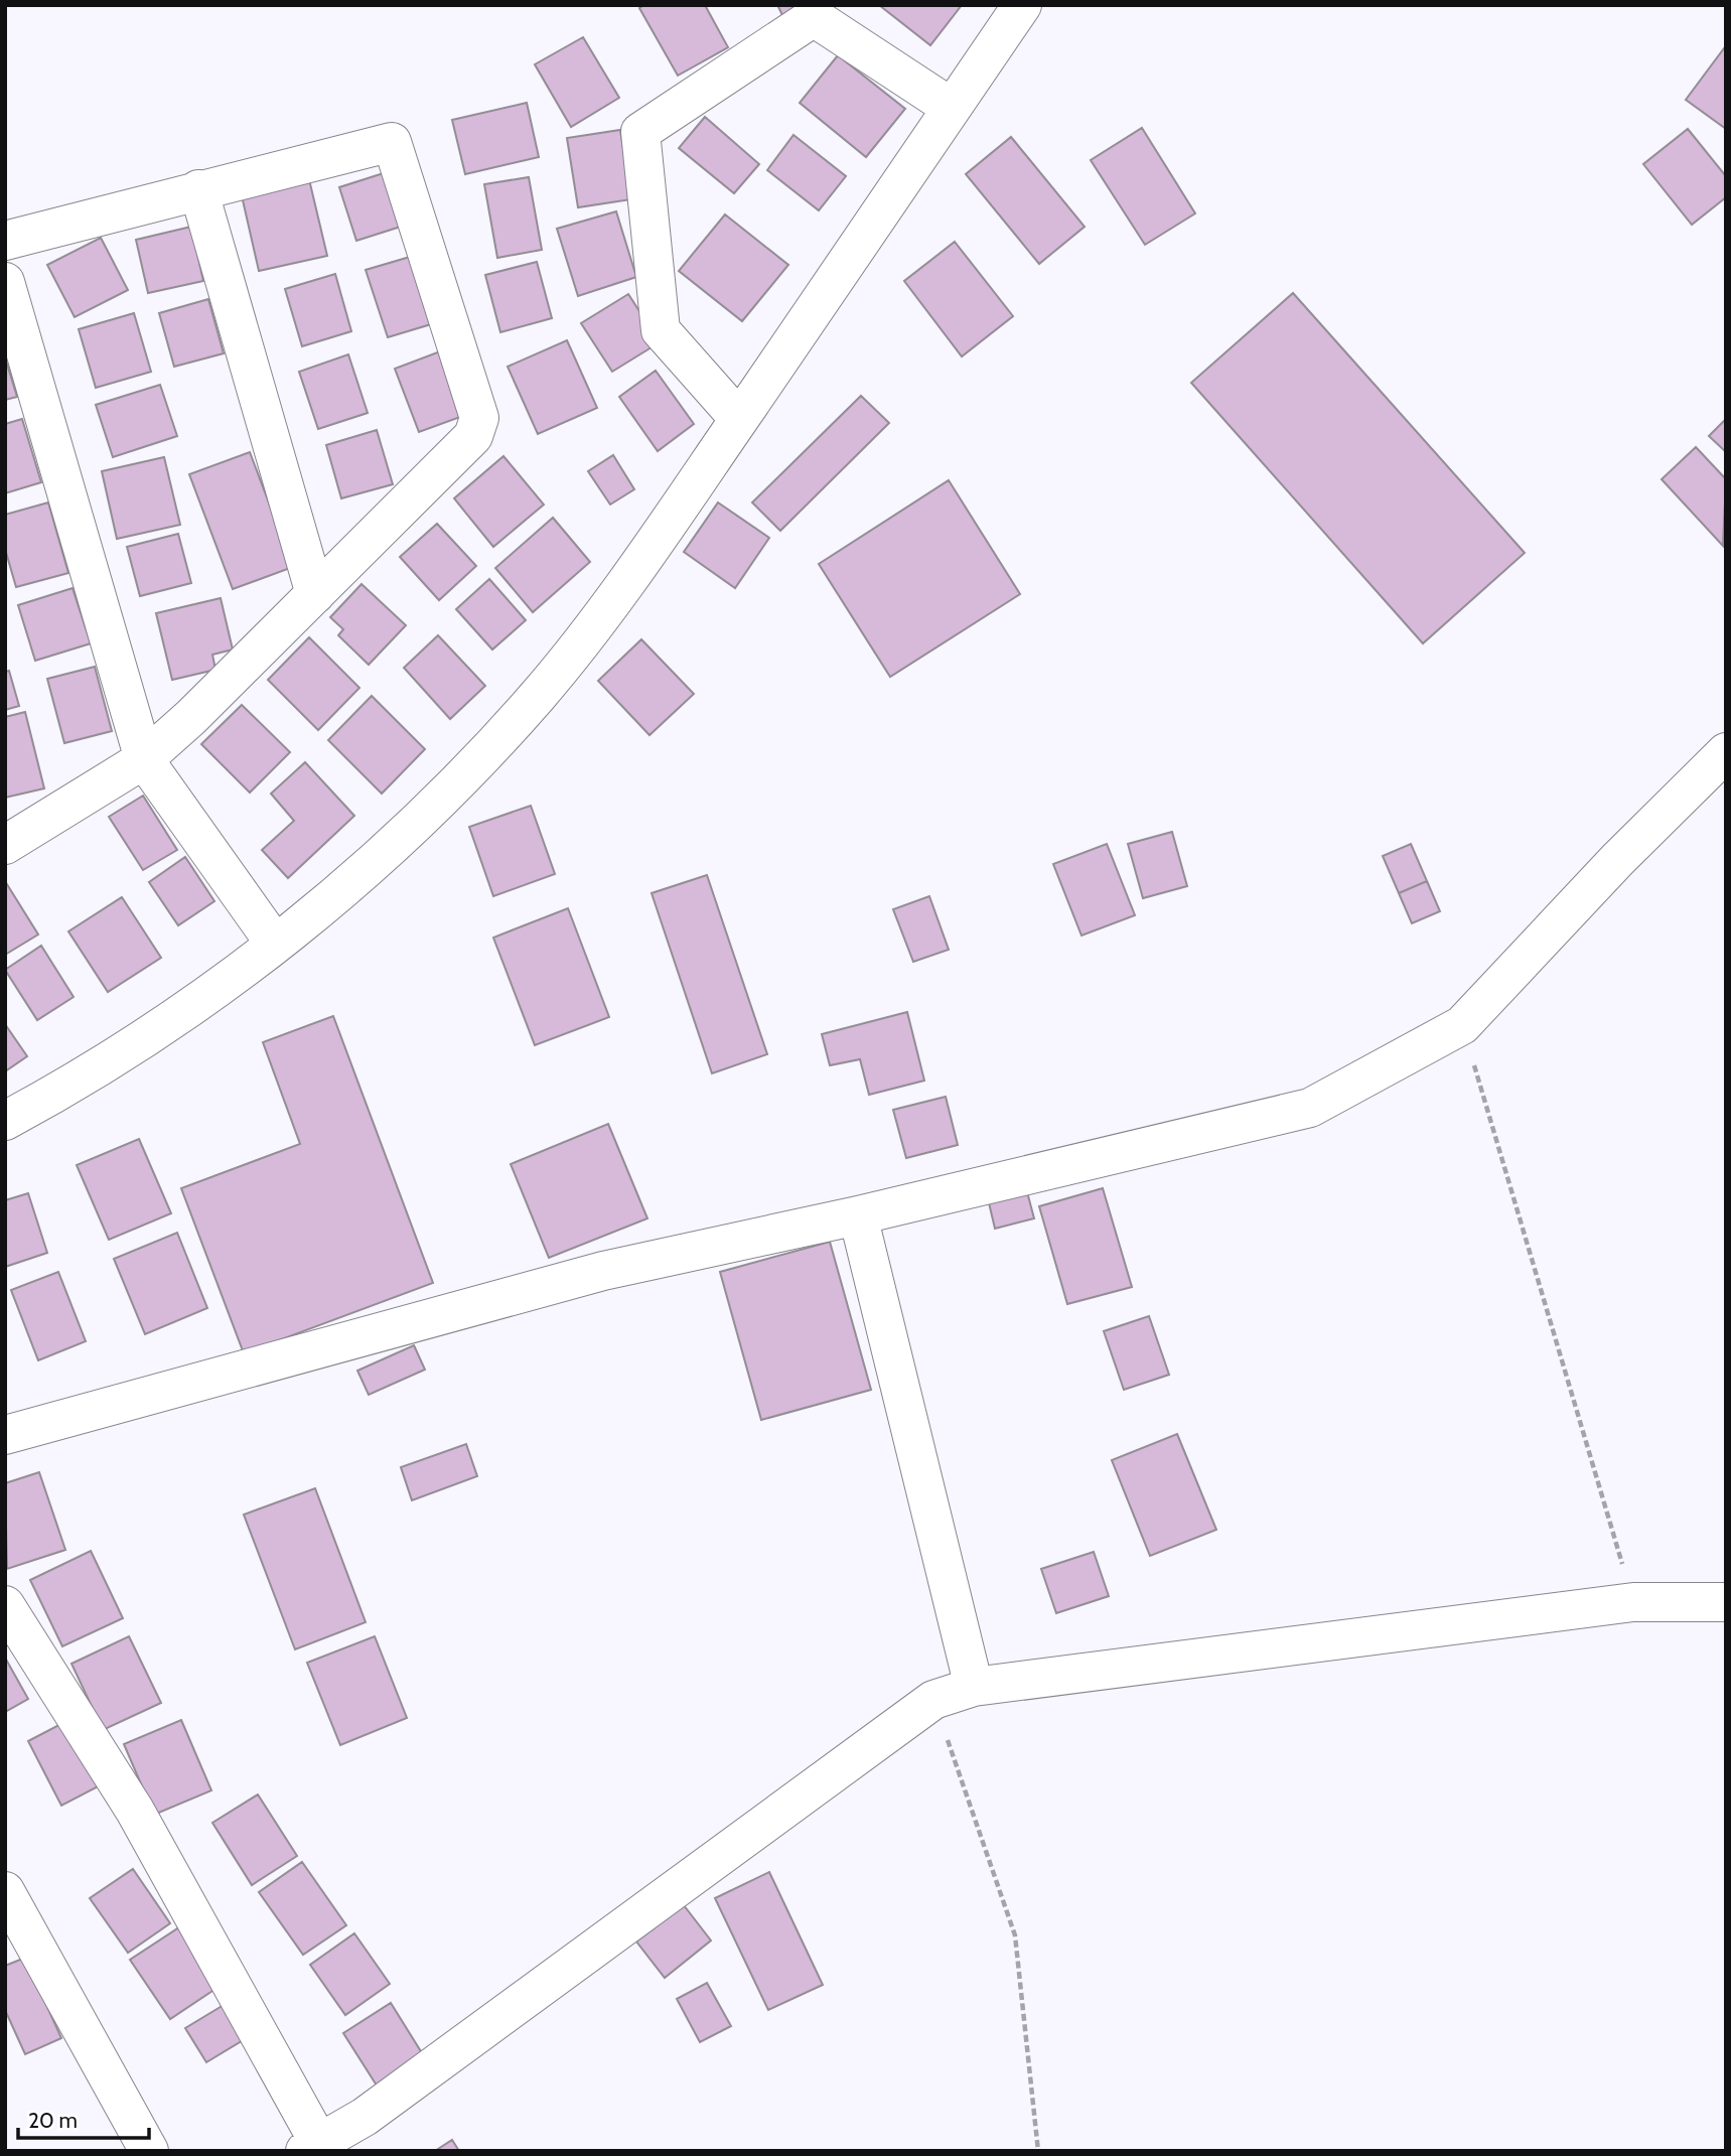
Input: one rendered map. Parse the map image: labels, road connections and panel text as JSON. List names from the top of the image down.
{
  "scale_bar": "20 m"
}
